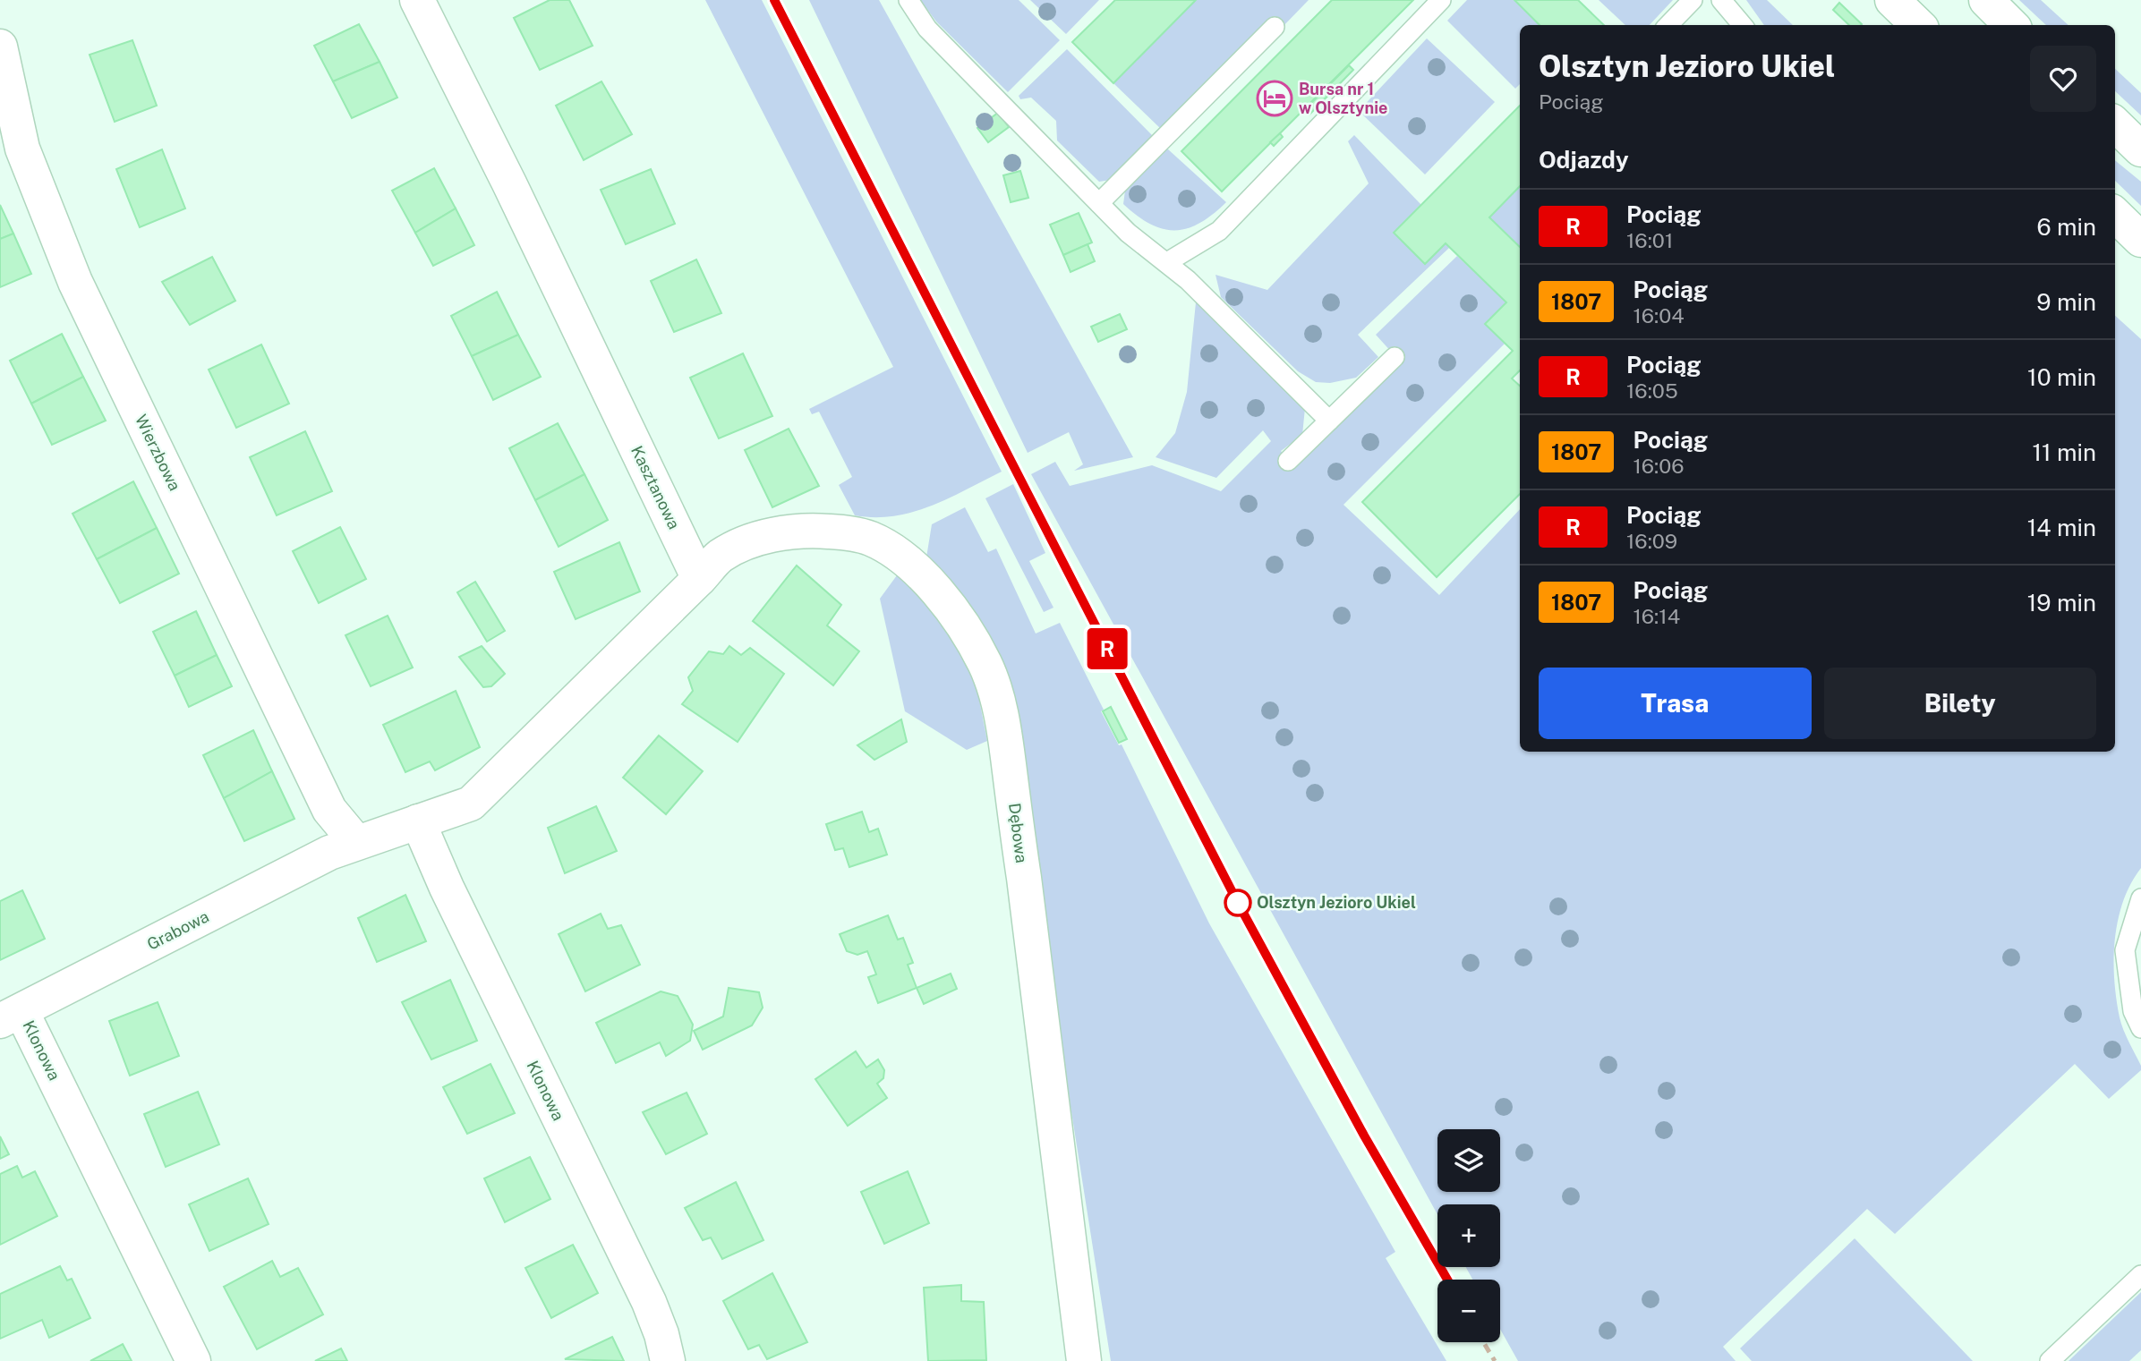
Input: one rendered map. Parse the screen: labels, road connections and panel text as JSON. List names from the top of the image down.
{
  "streets": {
    "street": [
      "Wierzbowa",
      "Kasztanowa",
      "Dębowa",
      "Grabowa",
      "Klonowa"
    ]
  },
  "crossings": [
    ["Wierzbowa", "Grabowa"],
    ["Kasztanowa", "Dębowa"],
    ["Grabowa", "Klonowa"]
  ],
  "places": {
    "hotel": ["Bursa nr 1 w Olsztynie"],
    "other": ["Olsztyn Jezioro Ukiel"]
  },
  "page": {
    "on_map": "R",
    "heading": [
      ["Olsztyn Jezioro Ukiel", "Pociąg"],
      "Odjazdy"
    ],
    "list": [
      {
        "mark": "R",
        "name": "Pociąg",
        "note": "16:01",
        "value": "6 min"
      },
      {
        "mark": "1807",
        "name": "Pociąg",
        "note": "16:04",
        "value": "9 min"
      },
      {
        "mark": "R",
        "name": "Pociąg",
        "note": "16:05",
        "value": "10 min"
      },
      {
        "mark": "1807",
        "name": "Pociąg",
        "note": "16:06",
        "value": "11 min"
      },
      {
        "mark": "R",
        "name": "Pociąg",
        "note": "16:09",
        "value": "14 min"
      },
      {
        "mark": "1807",
        "name": "Pociąg",
        "note": "16:14",
        "value": "19 min"
      }
    ],
    "buttons": ["Trasa", "Bilety"],
    "map_buttons": ["+", "−"]
  }
}
